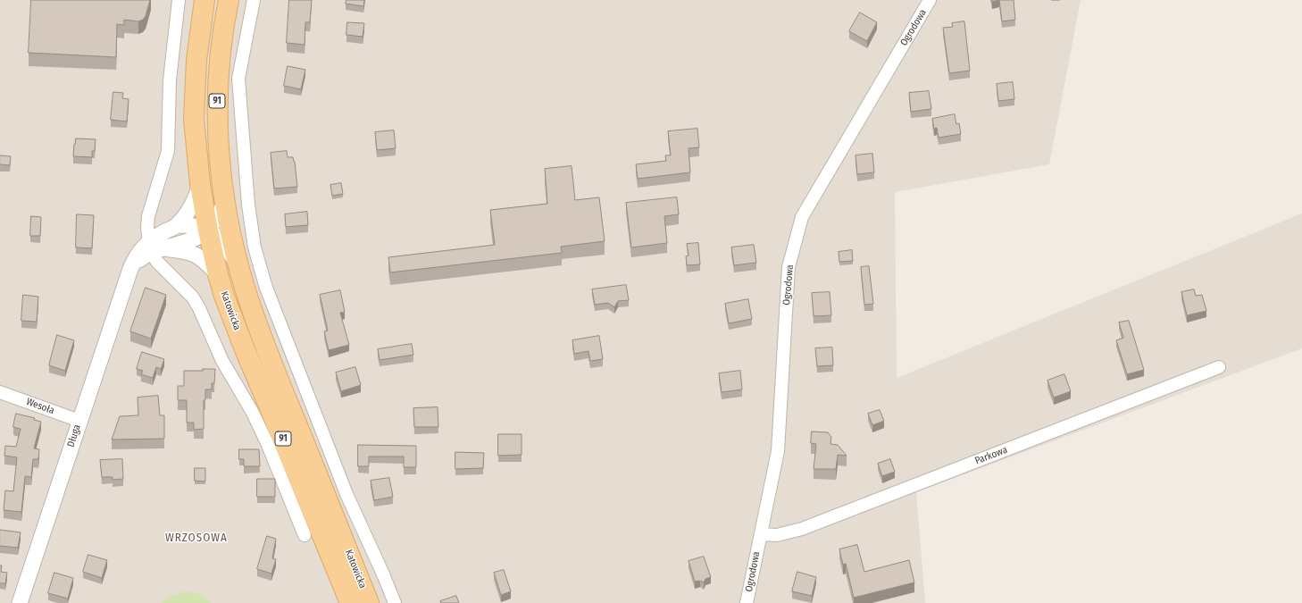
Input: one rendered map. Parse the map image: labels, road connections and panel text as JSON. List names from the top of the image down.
{
  "streets": {
    "main road": ["91", "Katowicka"],
    "street": [
      "Ogrodowa",
      "Wesoła",
      "Długa",
      "Parkowa"
    ]
  },
  "crossings": [
    ["Ogrodowa", "Parkowa"],
    ["Katowicka", "Długa"],
    ["Wesoła", "Długa"]
  ],
  "districts": ["WRZOSOWA"]
}
